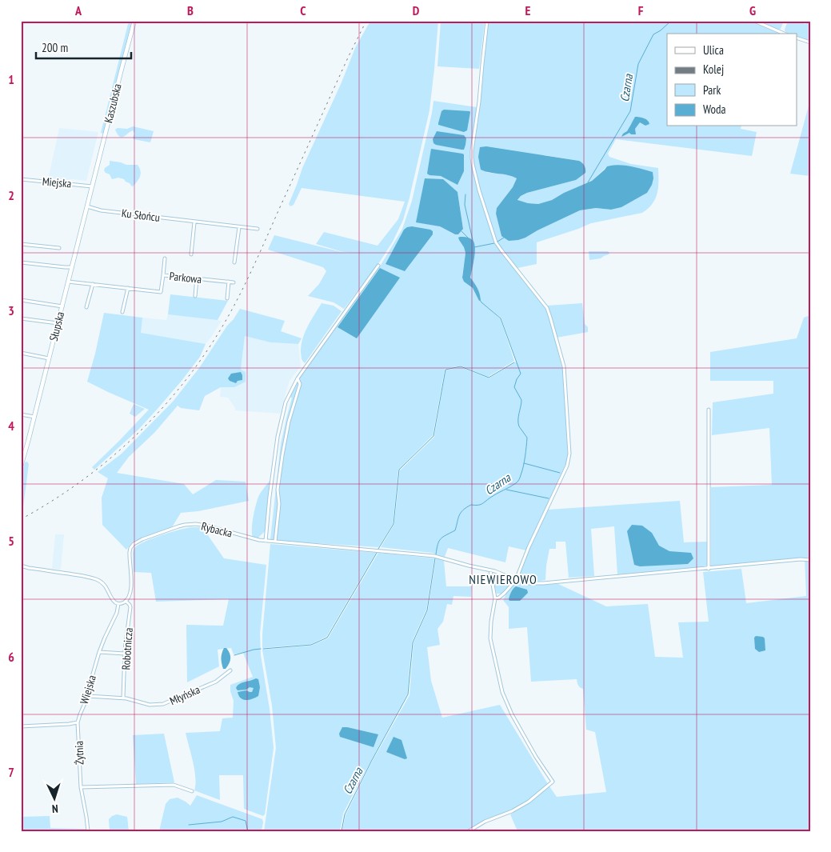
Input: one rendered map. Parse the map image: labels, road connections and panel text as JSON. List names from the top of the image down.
{
  "streets": {
    "main road": ["Kaszubska", "Słupska"],
    "street": [
      "Miejska",
      "Ku Słońcu",
      "Parkowa",
      "Rybacka",
      "Robotnicza",
      "Wiejska",
      "Młyńska",
      "Żytnia"
    ]
  },
  "crossings": [
    ["Kaszubska", "Miejska"],
    ["Kaszubska", "Słupska"],
    ["Miejska", "Słupska"],
    ["Ku Słońcu", "Słupska"],
    ["Parkowa", "Słupska"],
    ["Rybacka", "Robotnicza"],
    ["Robotnicza", "Młyńska"],
    ["Wiejska", "Młyńska"],
    ["Wiejska", "Żytnia"]
  ],
  "districts": ["NIEWIEROWO"],
  "water": ["Czarna"],
  "legend": [
    "Ulica",
    "Kolej",
    "Park",
    "Woda"
  ],
  "scale_bar": "200 m",
  "north": "bottom",
  "grid": {
    "columns": [
      "A",
      "B",
      "C",
      "D",
      "E",
      "F",
      "G"
    ],
    "rows": [
      "1",
      "2",
      "3",
      "4",
      "5",
      "6",
      "7"
    ]
  }
}
